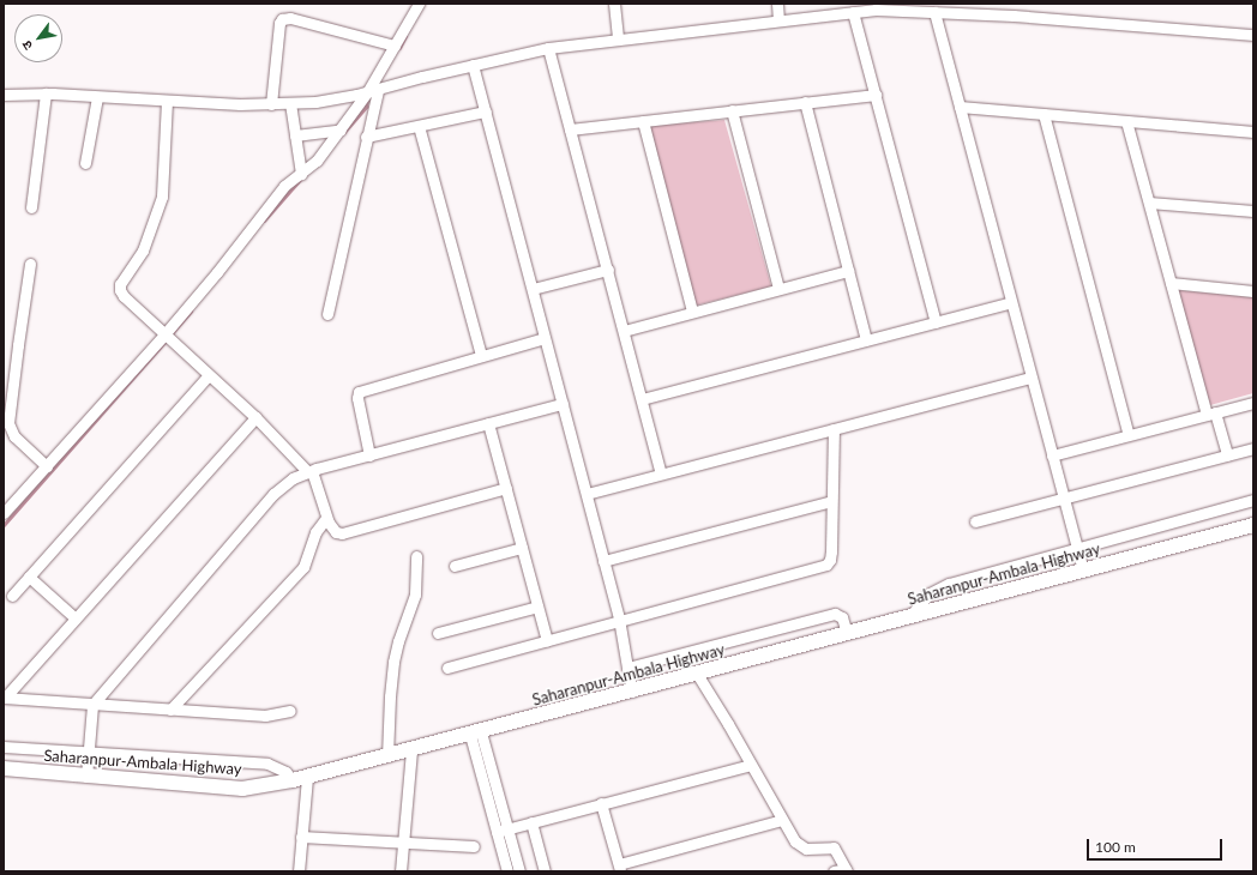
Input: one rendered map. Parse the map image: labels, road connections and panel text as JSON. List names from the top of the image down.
{
  "streets": {
    "main road": ["Saharanpur-Ambala Highway"]
  },
  "scale_bar": "100 m",
  "north": "bottom left"
}
